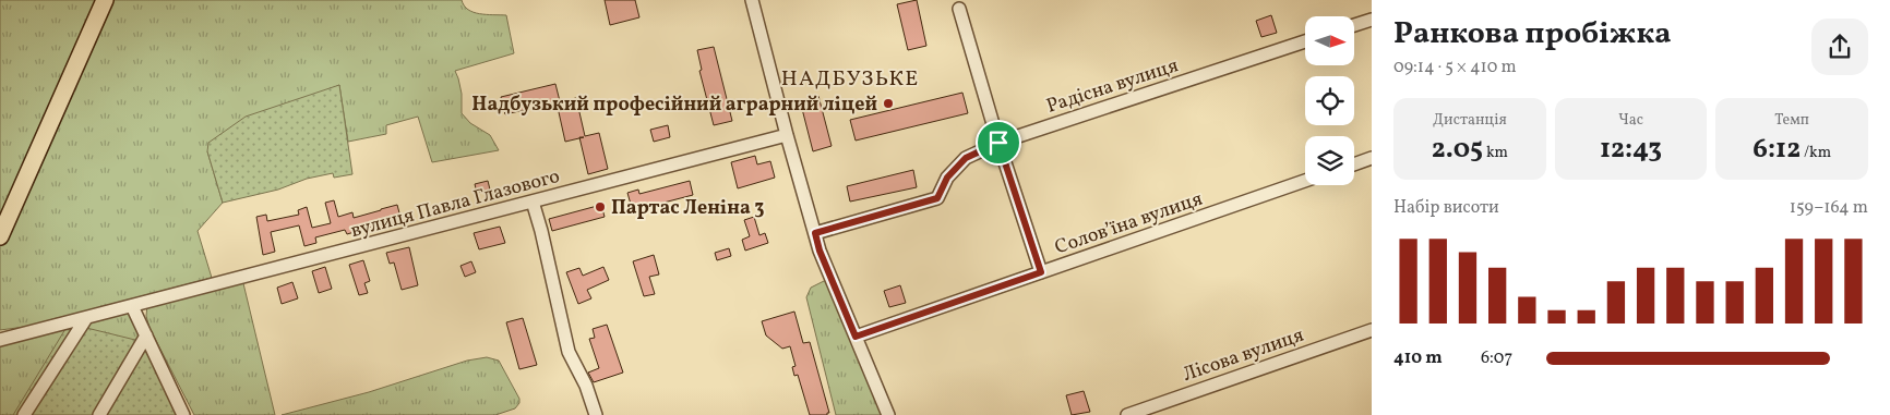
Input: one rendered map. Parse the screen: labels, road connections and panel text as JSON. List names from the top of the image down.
{
  "streets": {
    "street": [
      "Радісна вулиця",
      "вулиця Павла Глазового",
      "Соловʼїна вулиця",
      "Лісова вулиця"
    ]
  },
  "districts": ["НАДБУЗЬКЕ"],
  "places": ["Надбузький професійний аграрний ліцей", "Партас Леніна 3"],
  "north": "right",
  "page": {
    "heading": ["Ранкова пробіжка", "09:14 · 5 × 410 m"],
    "stats": [
      ["Дистанція", "2.05 km"],
      ["Час", "12:43"],
      ["Темп", "6:12 /km"]
    ],
    "chart": ["Набір висоти", "159–164 m"],
    "list": [
      {
        "name": "410 m",
        "note": "6:07"
      }
    ]
  }
}
